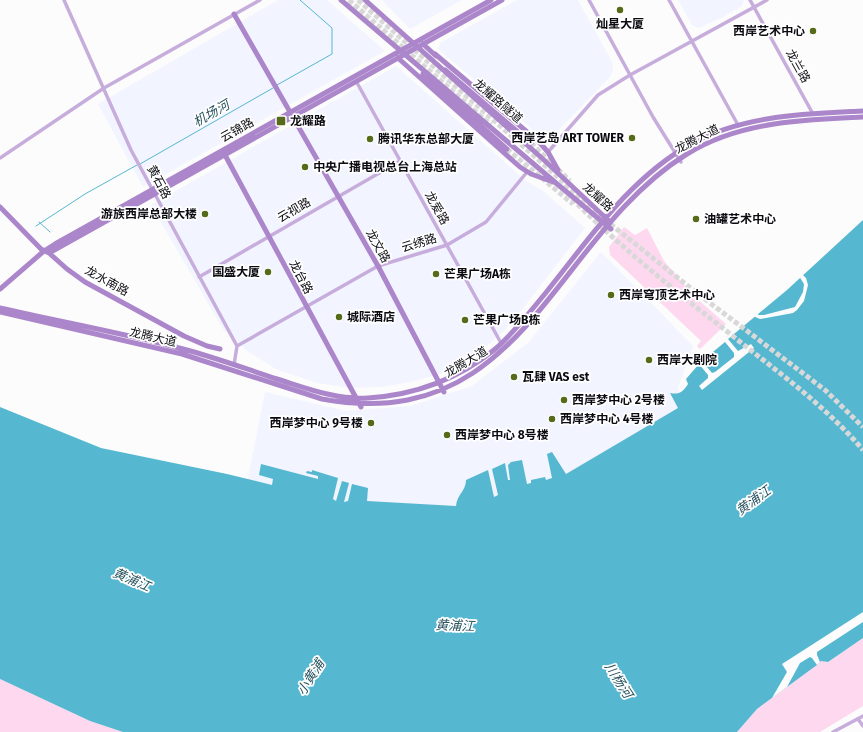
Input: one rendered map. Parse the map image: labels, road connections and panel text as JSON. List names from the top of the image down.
{
  "streets": {
    "main road": [
      "龙耀路隧道",
      "云锦路",
      "龙腾大道",
      "龙耀路",
      "龙文路",
      "龙台路",
      "龙水南路"
    ],
    "street": [
      "龙兰路",
      "黄石路",
      "龙爱路",
      "云视路",
      "云绣路"
    ]
  },
  "crossings": [
    ["龙兰路", "龙腾大道"],
    ["龙耀路隧道", "云锦路"],
    ["龙耀路隧道", "龙耀路"],
    ["云锦路", "黄石路"],
    ["云锦路", "龙耀路"],
    ["云锦路", "龙爱路"],
    ["云锦路", "龙文路"],
    ["云锦路", "龙台路"],
    ["云锦路", "龙水南路"],
    ["龙腾大道", "龙耀路"],
    ["龙腾大道", "龙爱路"],
    ["龙腾大道", "龙文路"],
    ["龙腾大道", "龙台路"],
    ["黄石路", "云视路"],
    ["黄石路", "云绣路"],
    ["龙耀路", "云绣路"],
    ["龙爱路", "云视路"],
    ["龙爱路", "云绣路"],
    ["云视路", "龙文路"],
    ["云视路", "龙台路"],
    ["云绣路", "龙文路"],
    ["云绣路", "龙台路"]
  ],
  "water": [
    "机场河",
    "黄浦江",
    "小黄浦",
    "川杨河"
  ],
  "places": {
    "other": [
      "灿星大厦",
      "西岸艺术中心",
      "西岸艺岛 ART TOWER",
      "腾讯华东总部大厦",
      "中央广播电视总台上海总站",
      "游族西岸总部大楼",
      "油罐艺术中心",
      "国盛大厦",
      "芒果广场A栋",
      "西岸穹顶艺术中心",
      "城际酒店",
      "芒果广场B栋",
      "西岸大剧院",
      "瓦肆 VAS est",
      "西岸梦中心 2号楼",
      "西岸梦中心 4号楼",
      "西岸梦中心 9号楼",
      "西岸梦中心 8号楼"
    ],
    "transit": ["龙耀路"]
  }
}
